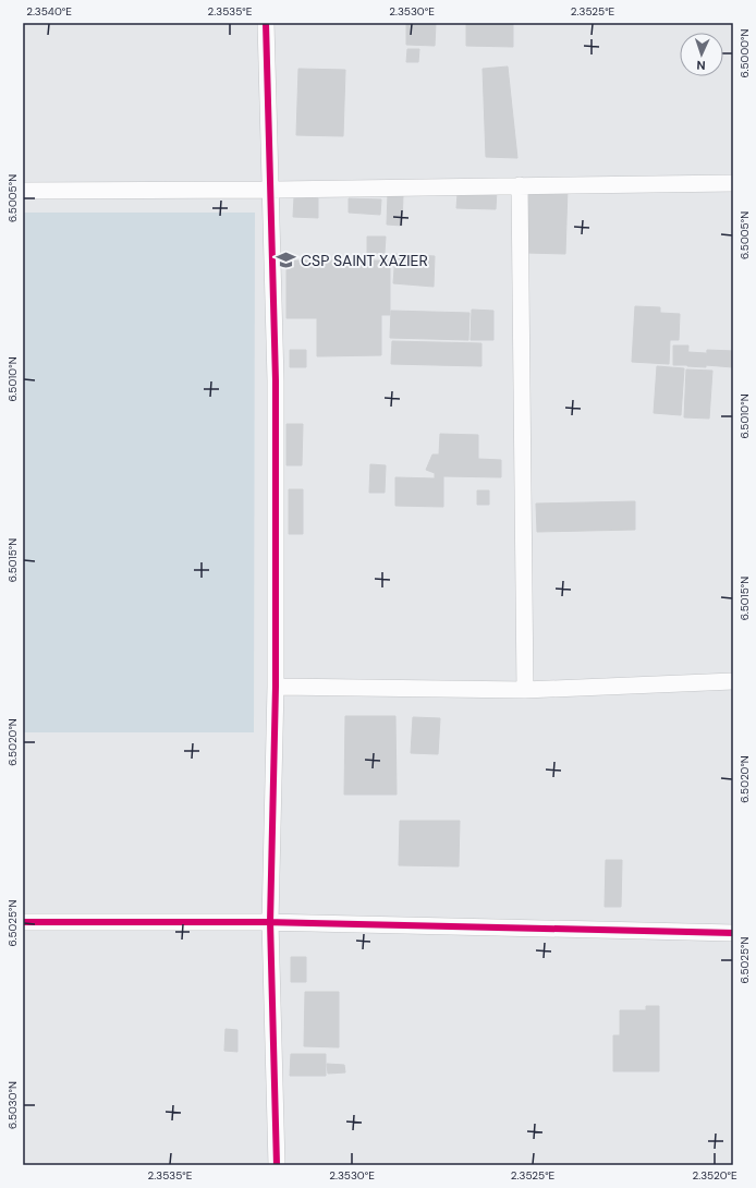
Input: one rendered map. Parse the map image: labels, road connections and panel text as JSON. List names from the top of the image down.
{
  "places": {
    "school or university": ["CSP SAINT XAZIER"]
  },
  "north": "bottom",
  "coordinates": [
    "2.3540°E",
    "2.3535°E",
    "2.3530°E",
    "2.3525°E",
    "6.5000°N",
    "6.5005°N",
    "6.5010°N",
    "6.5015°N",
    "6.5020°N",
    "6.5025°N",
    "6.5030°N",
    "2.3520°E"
  ]
}
